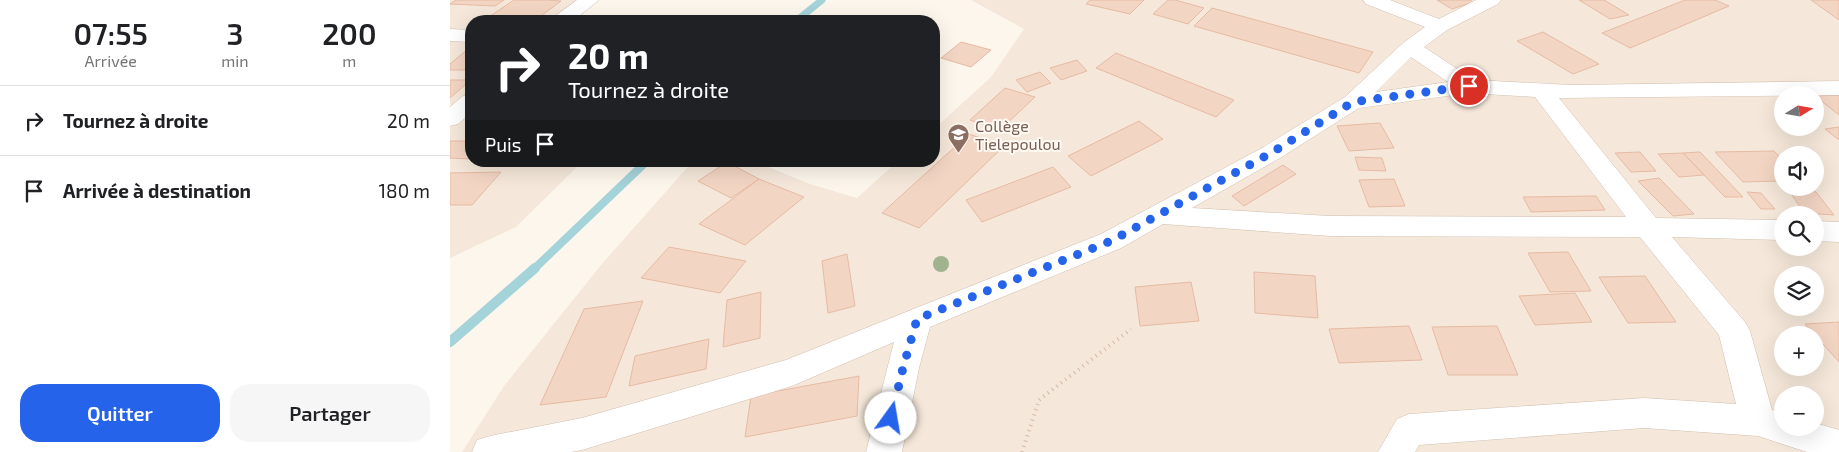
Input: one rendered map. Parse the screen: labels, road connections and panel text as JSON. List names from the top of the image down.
{
  "places": {
    "school or university": ["Collège Tielepoulou"]
  },
  "north": "right",
  "page": {
    "eta": [
      "07:55",
      "Arrivée",
      "3",
      "min",
      "200",
      "m"
    ],
    "turn": ["20 m", "Tournez à droite"],
    "list": [
      {
        "name": "Tournez à droite",
        "value": "20 m"
      },
      {
        "name": "Arrivée à destination",
        "value": "180 m"
      }
    ],
    "map_buttons": ["+", "−"],
    "then": "Puis",
    "buttons": ["Quitter", "Partager"]
  }
}
